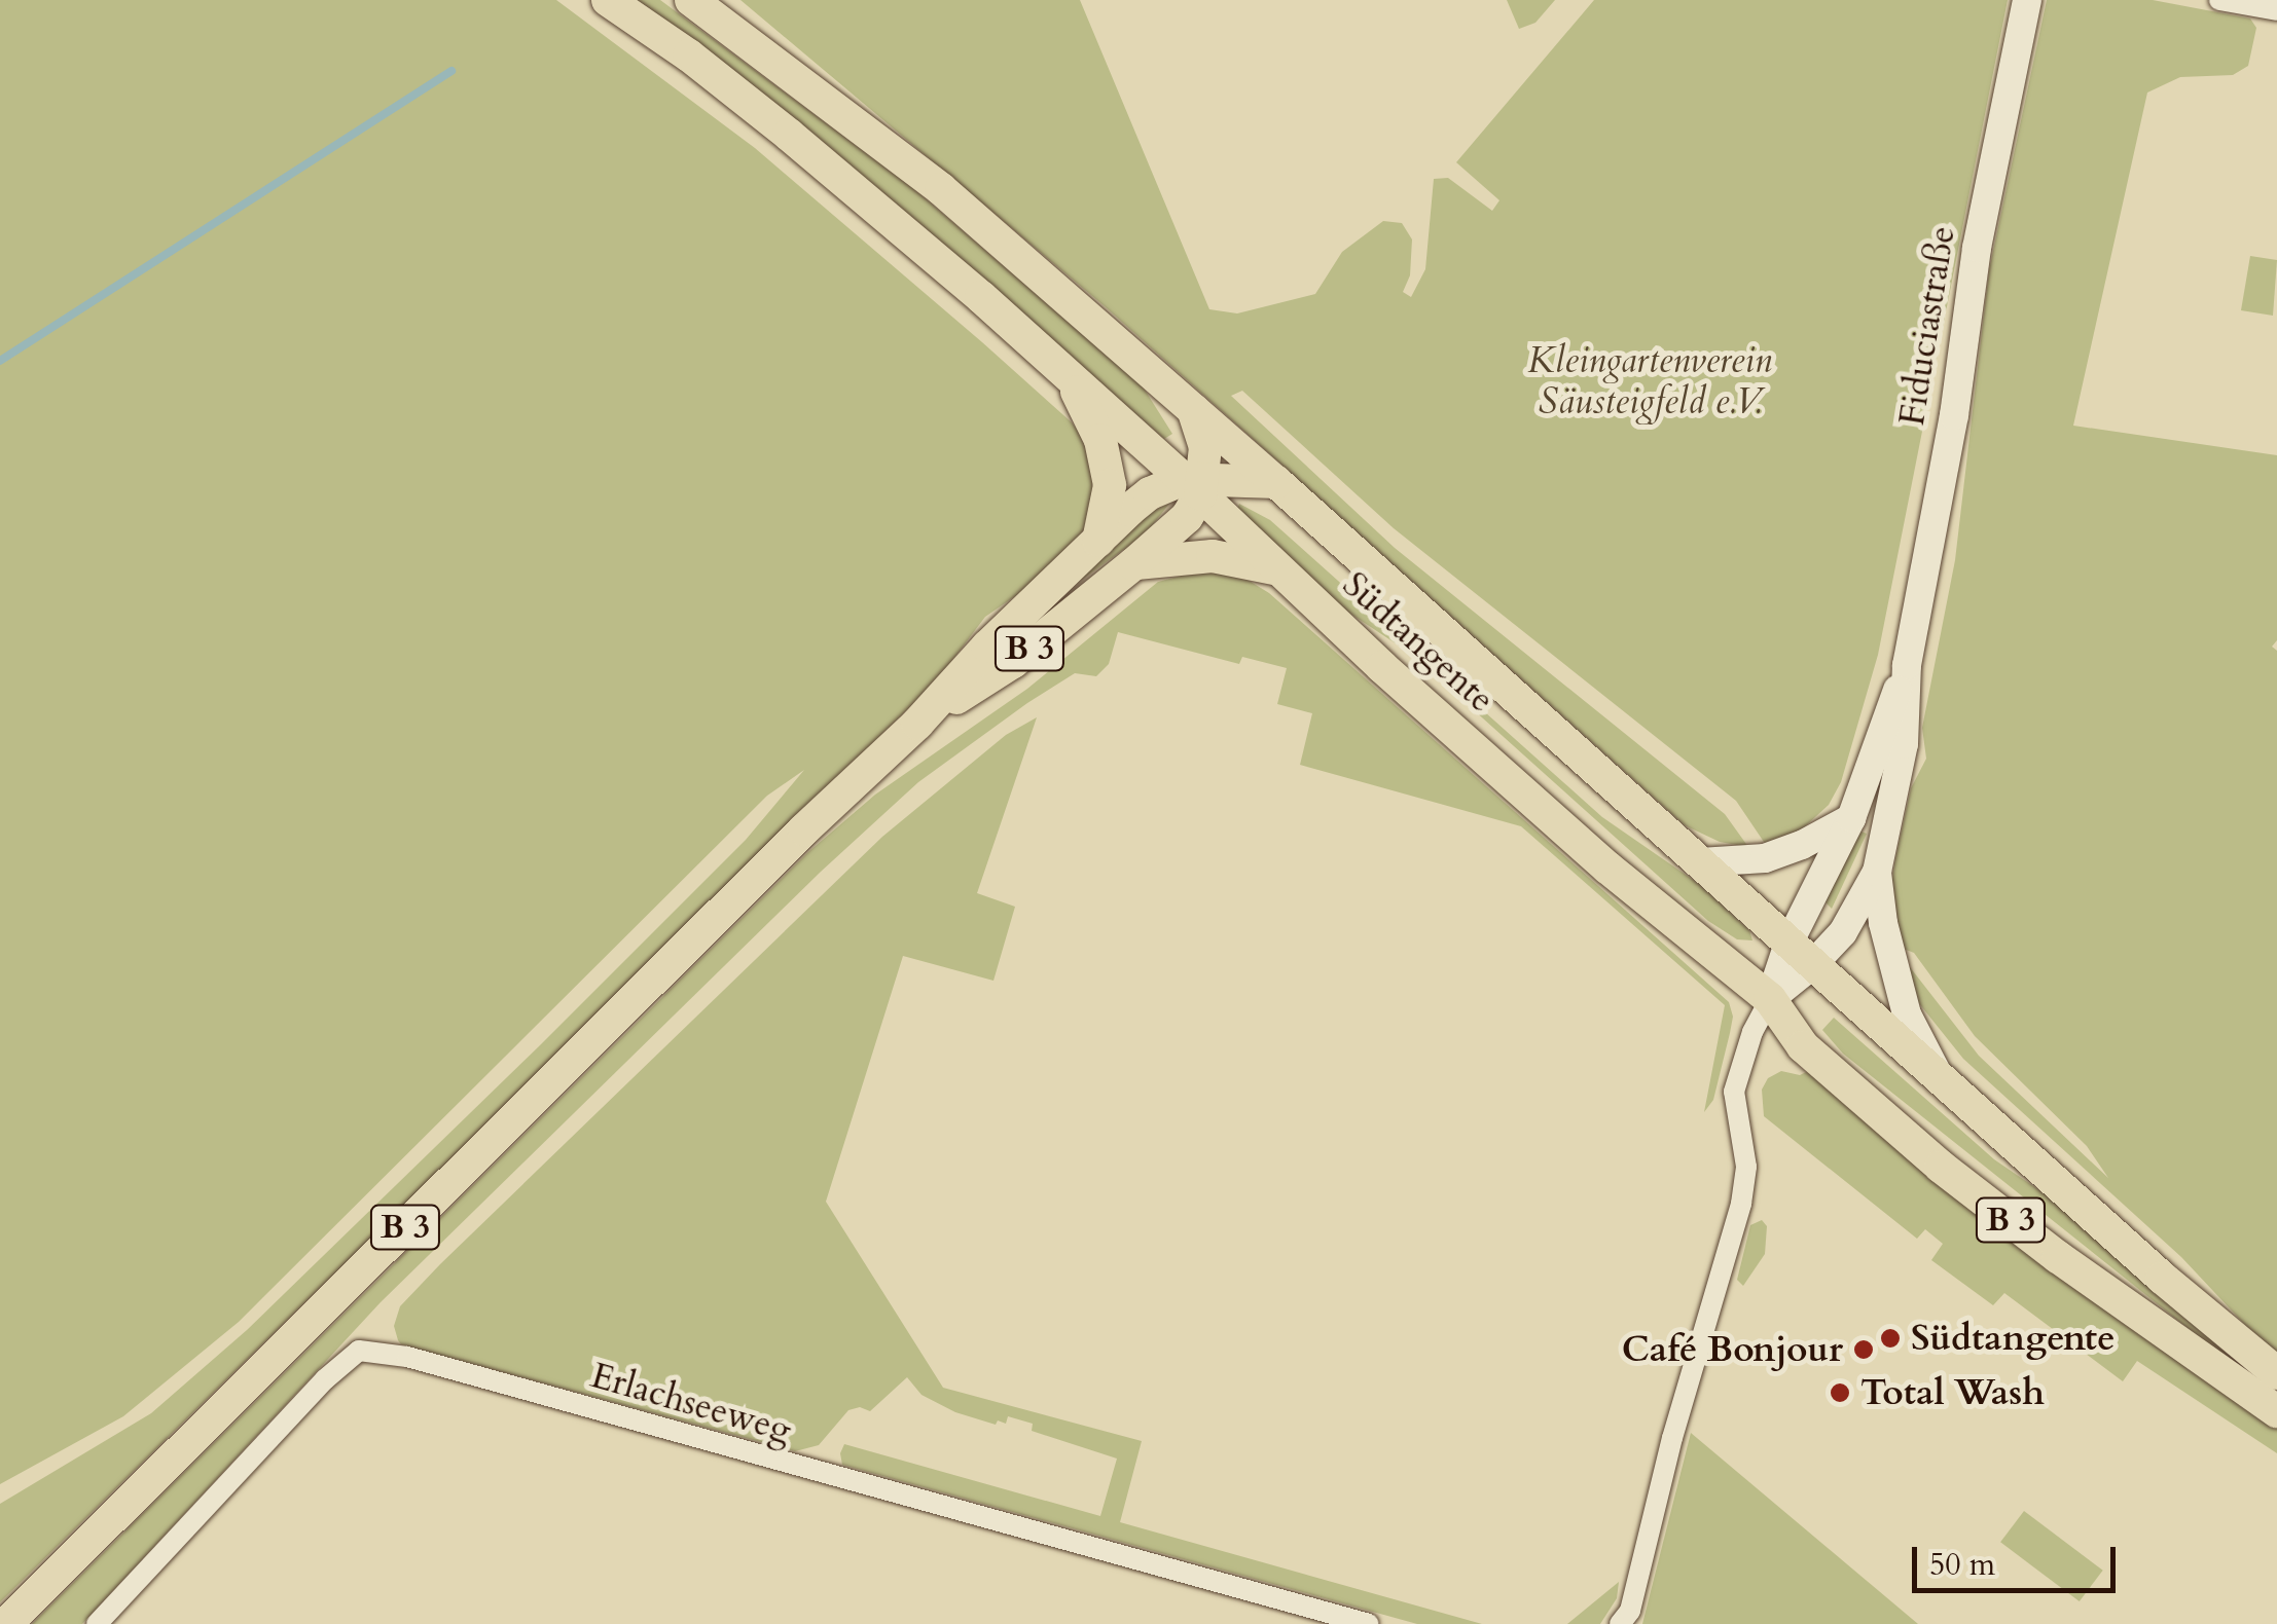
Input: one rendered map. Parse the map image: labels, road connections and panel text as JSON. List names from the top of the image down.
{
  "streets": {
    "main road": ["Fiduciastraße", "Südtangente", "B 3"],
    "street": ["Erlachseeweg"]
  },
  "crossings": [
    ["Fiduciastraße", "Südtangente"],
    ["Südtangente", "B 3"]
  ],
  "parks": ["Kleingartenverein Säusteigfeld e.V."],
  "places": ["Südtangente", "Café Bonjour", "Total Wash"],
  "scale_bar": "50 m"
}
